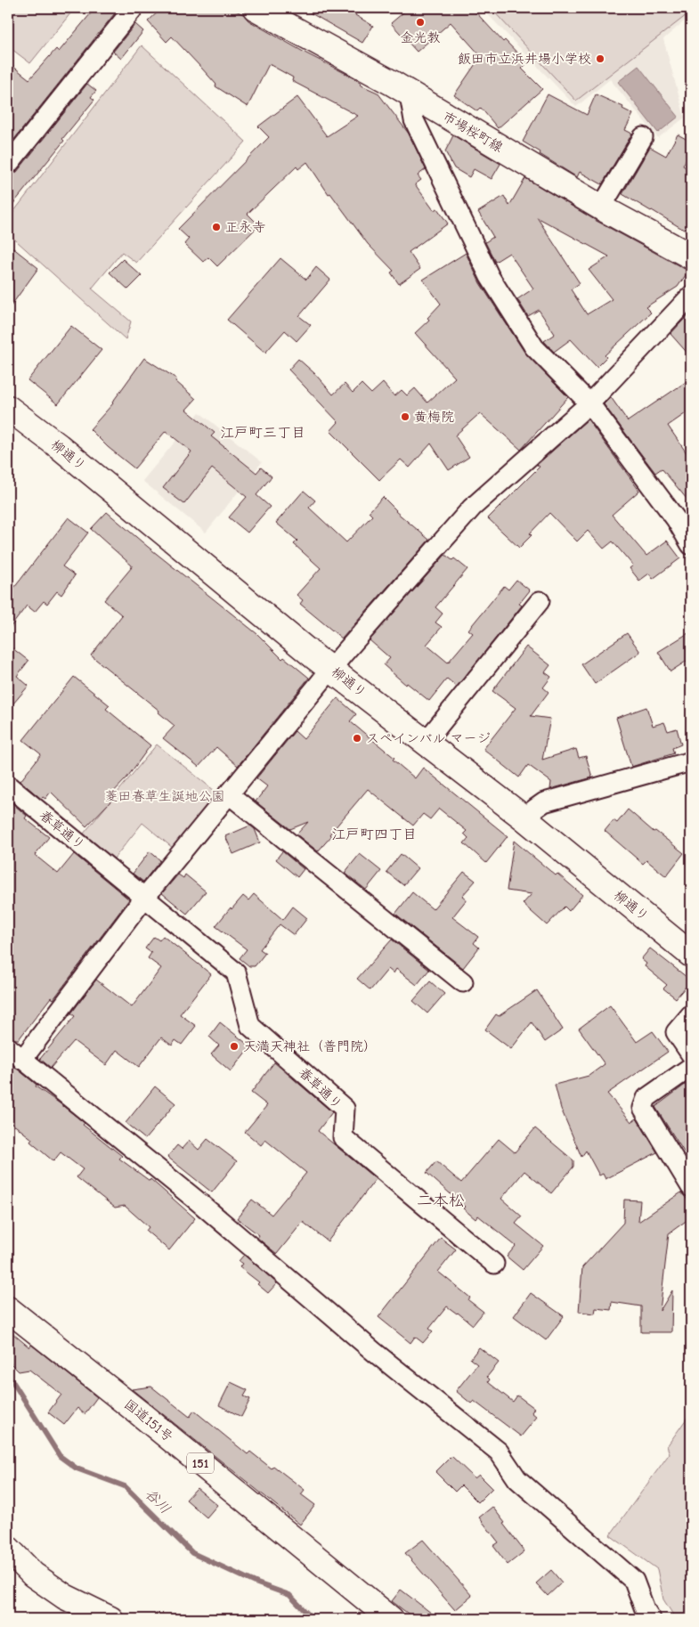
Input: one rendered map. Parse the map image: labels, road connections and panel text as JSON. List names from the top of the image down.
{
  "streets": {
    "main road": [
      "市場桜町線",
      "柳通り",
      "国道151号",
      "151"
    ],
    "street": ["春草通り"]
  },
  "districts": ["江戸町三丁目", "江戸町四丁目", "二本松"],
  "water": ["谷川"],
  "parks": ["菱田春草生誕地公園"],
  "places": [
    "金光教",
    "飯田市立浜井場小学校",
    "正永寺",
    "黄梅院",
    "スペインバル マージ",
    "天満天神社（普門院）"
  ]
}
